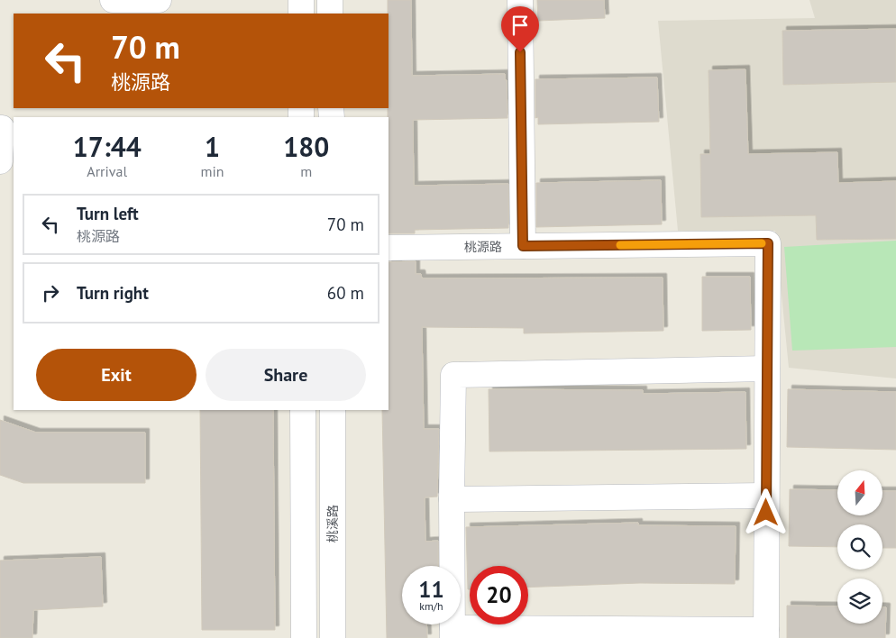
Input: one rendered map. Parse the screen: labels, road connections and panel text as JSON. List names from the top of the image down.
{
  "streets": {
    "street": ["桃源路", "桃溪路"]
  },
  "north": "top",
  "page": {
    "turn": ["70 m", "桃源路"],
    "eta": [
      "17:44",
      "Arrival",
      "1",
      "min",
      "180",
      "m"
    ],
    "list": [
      {
        "name": "Turn left",
        "note": "桃源路",
        "value": "70 m"
      },
      {
        "name": "Turn right",
        "value": "60 m"
      }
    ],
    "buttons": ["Exit", "Share"],
    "speed": "11 km/h",
    "limit": "20"
  }
}
